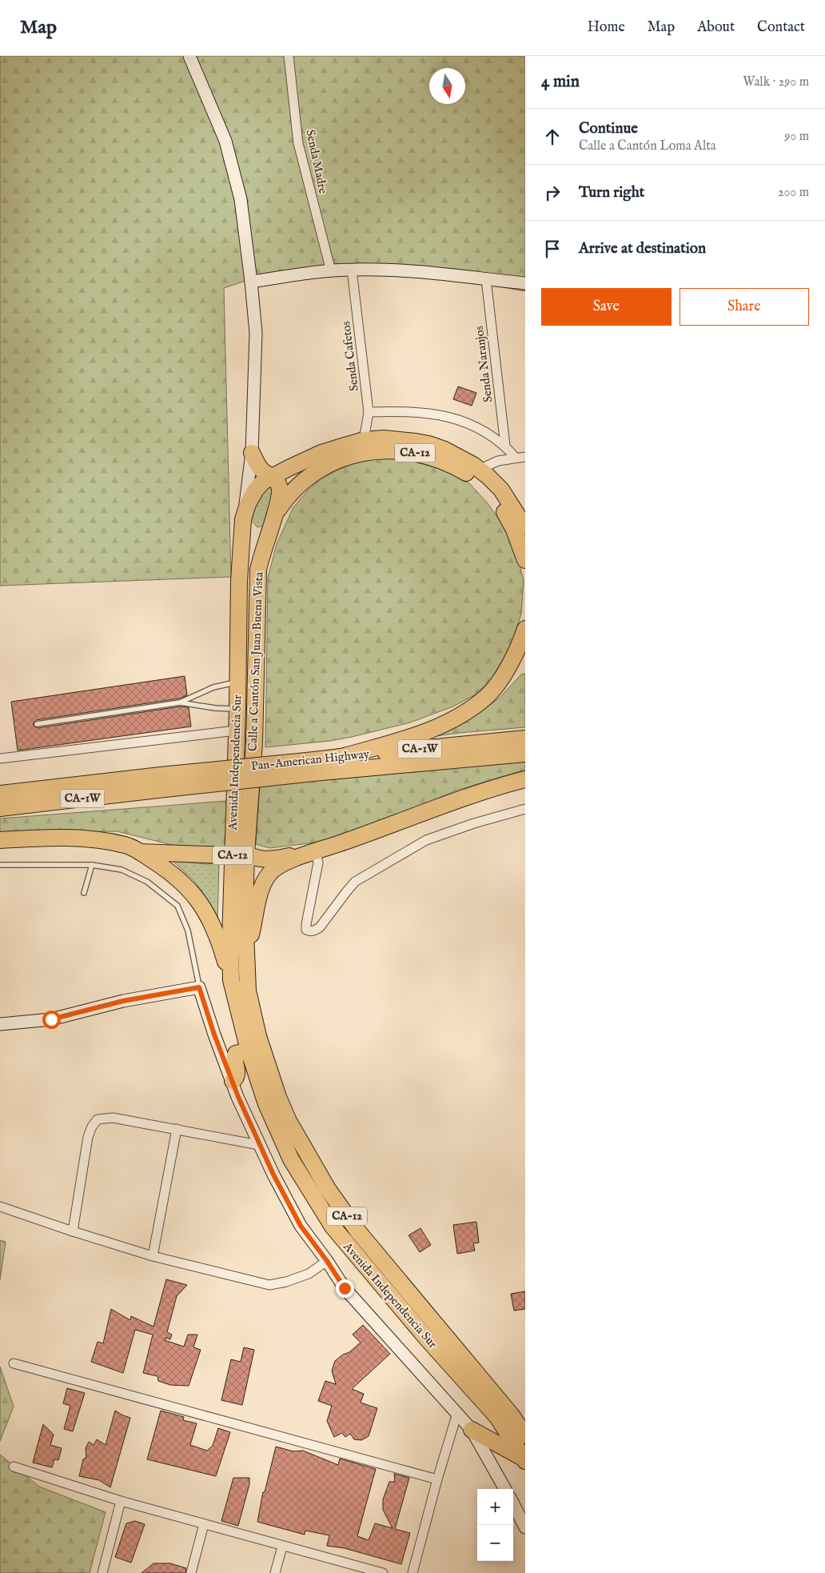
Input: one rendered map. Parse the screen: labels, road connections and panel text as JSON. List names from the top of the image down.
{
  "streets": {
    "highway": [
      "CA-12",
      "Calle a Cantón San Juan Buena Vista",
      "CA-1W",
      "Pan-American Highway",
      "Avenida Independencia Sur"
    ],
    "street": ["Senda Madre", "Senda Cafetos", "Senda Naranjos"]
  },
  "crossings": [
    ["Senda Cafetos", "CA-12"],
    ["CA-12", "Calle a Cantón San Juan Buena Vista"],
    ["CA-12", "Avenida Independencia Sur"],
    ["Calle a Cantón San Juan Buena Vista", "Avenida Independencia Sur"]
  ],
  "north": "bottom",
  "page": {
    "header": "Map",
    "nav": [
      "Home",
      "Map",
      "About",
      "Contact"
    ],
    "heading": ["4 min", "Walk · 290 m"],
    "list": [
      ["Continue", "Calle a Cantón Loma Alta", "90 m"],
      ["Turn right", "200 m"],
      "Arrive at destination"
    ],
    "buttons": ["Save", "Share"],
    "map_buttons": ["+", "−"]
  }
}
